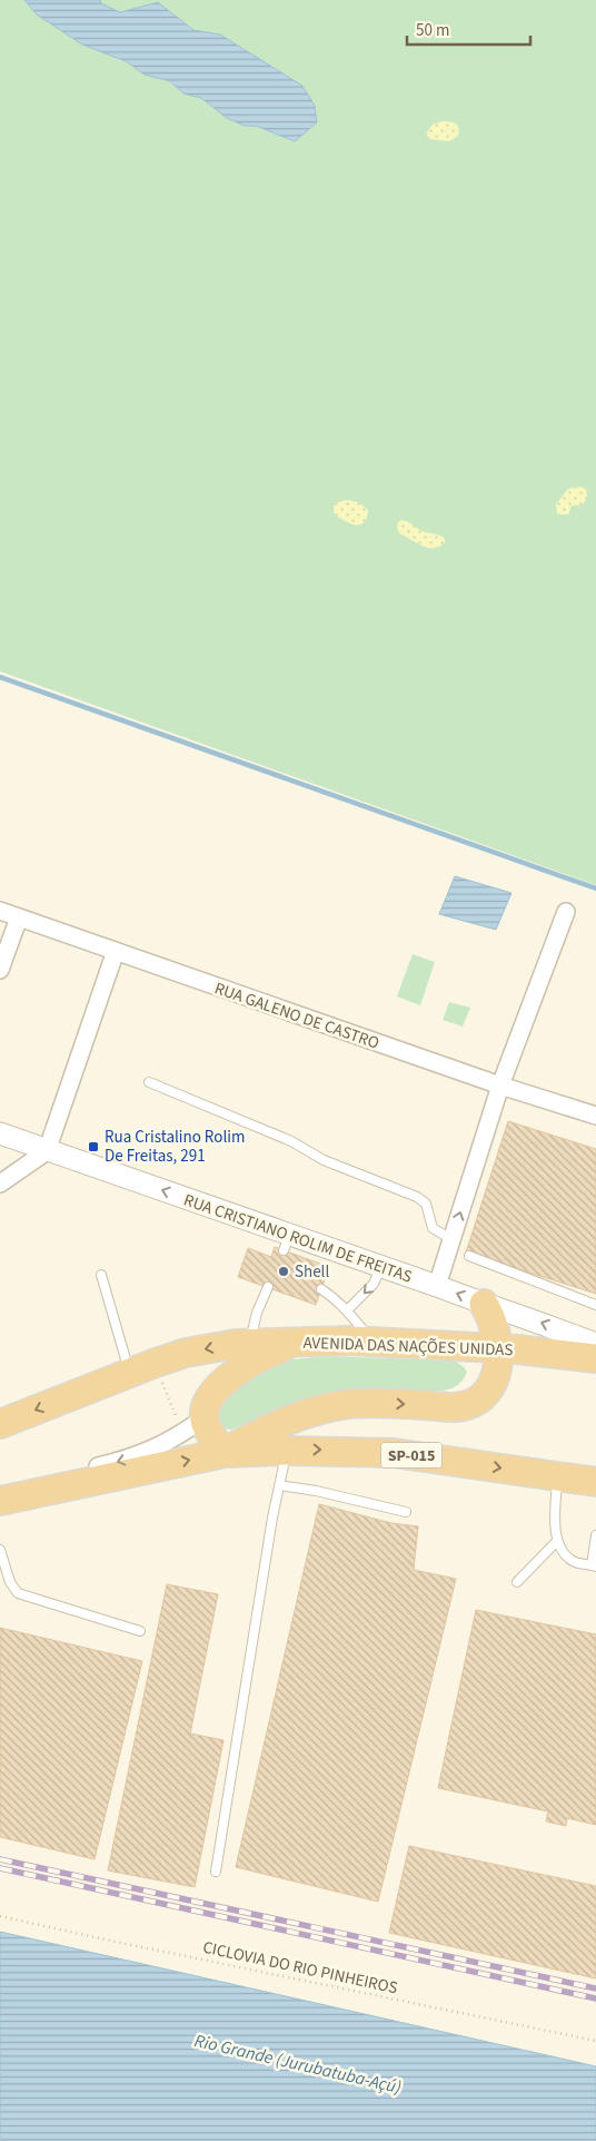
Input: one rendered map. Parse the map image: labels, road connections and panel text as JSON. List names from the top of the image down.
{
  "streets": {
    "highway": ["AVENIDA DAS NAÇÕES UNIDAS", "SP-015"],
    "street": ["RUA GALENO DE CASTRO", "RUA CRISTIANO ROLIM DE FREITAS"],
    "path": ["CICLOVIA DO RIO PINHEIROS"]
  },
  "one_way": ["RUA CRISTIANO ROLIM DE FREITAS"],
  "water": ["Rio Grande (Jurubatuba-Açú)"],
  "places": {
    "transit": ["Rua Cristalino Rolim De Freitas, 291"],
    "other": ["Shell"]
  },
  "scale_bar": "50 m"
}
